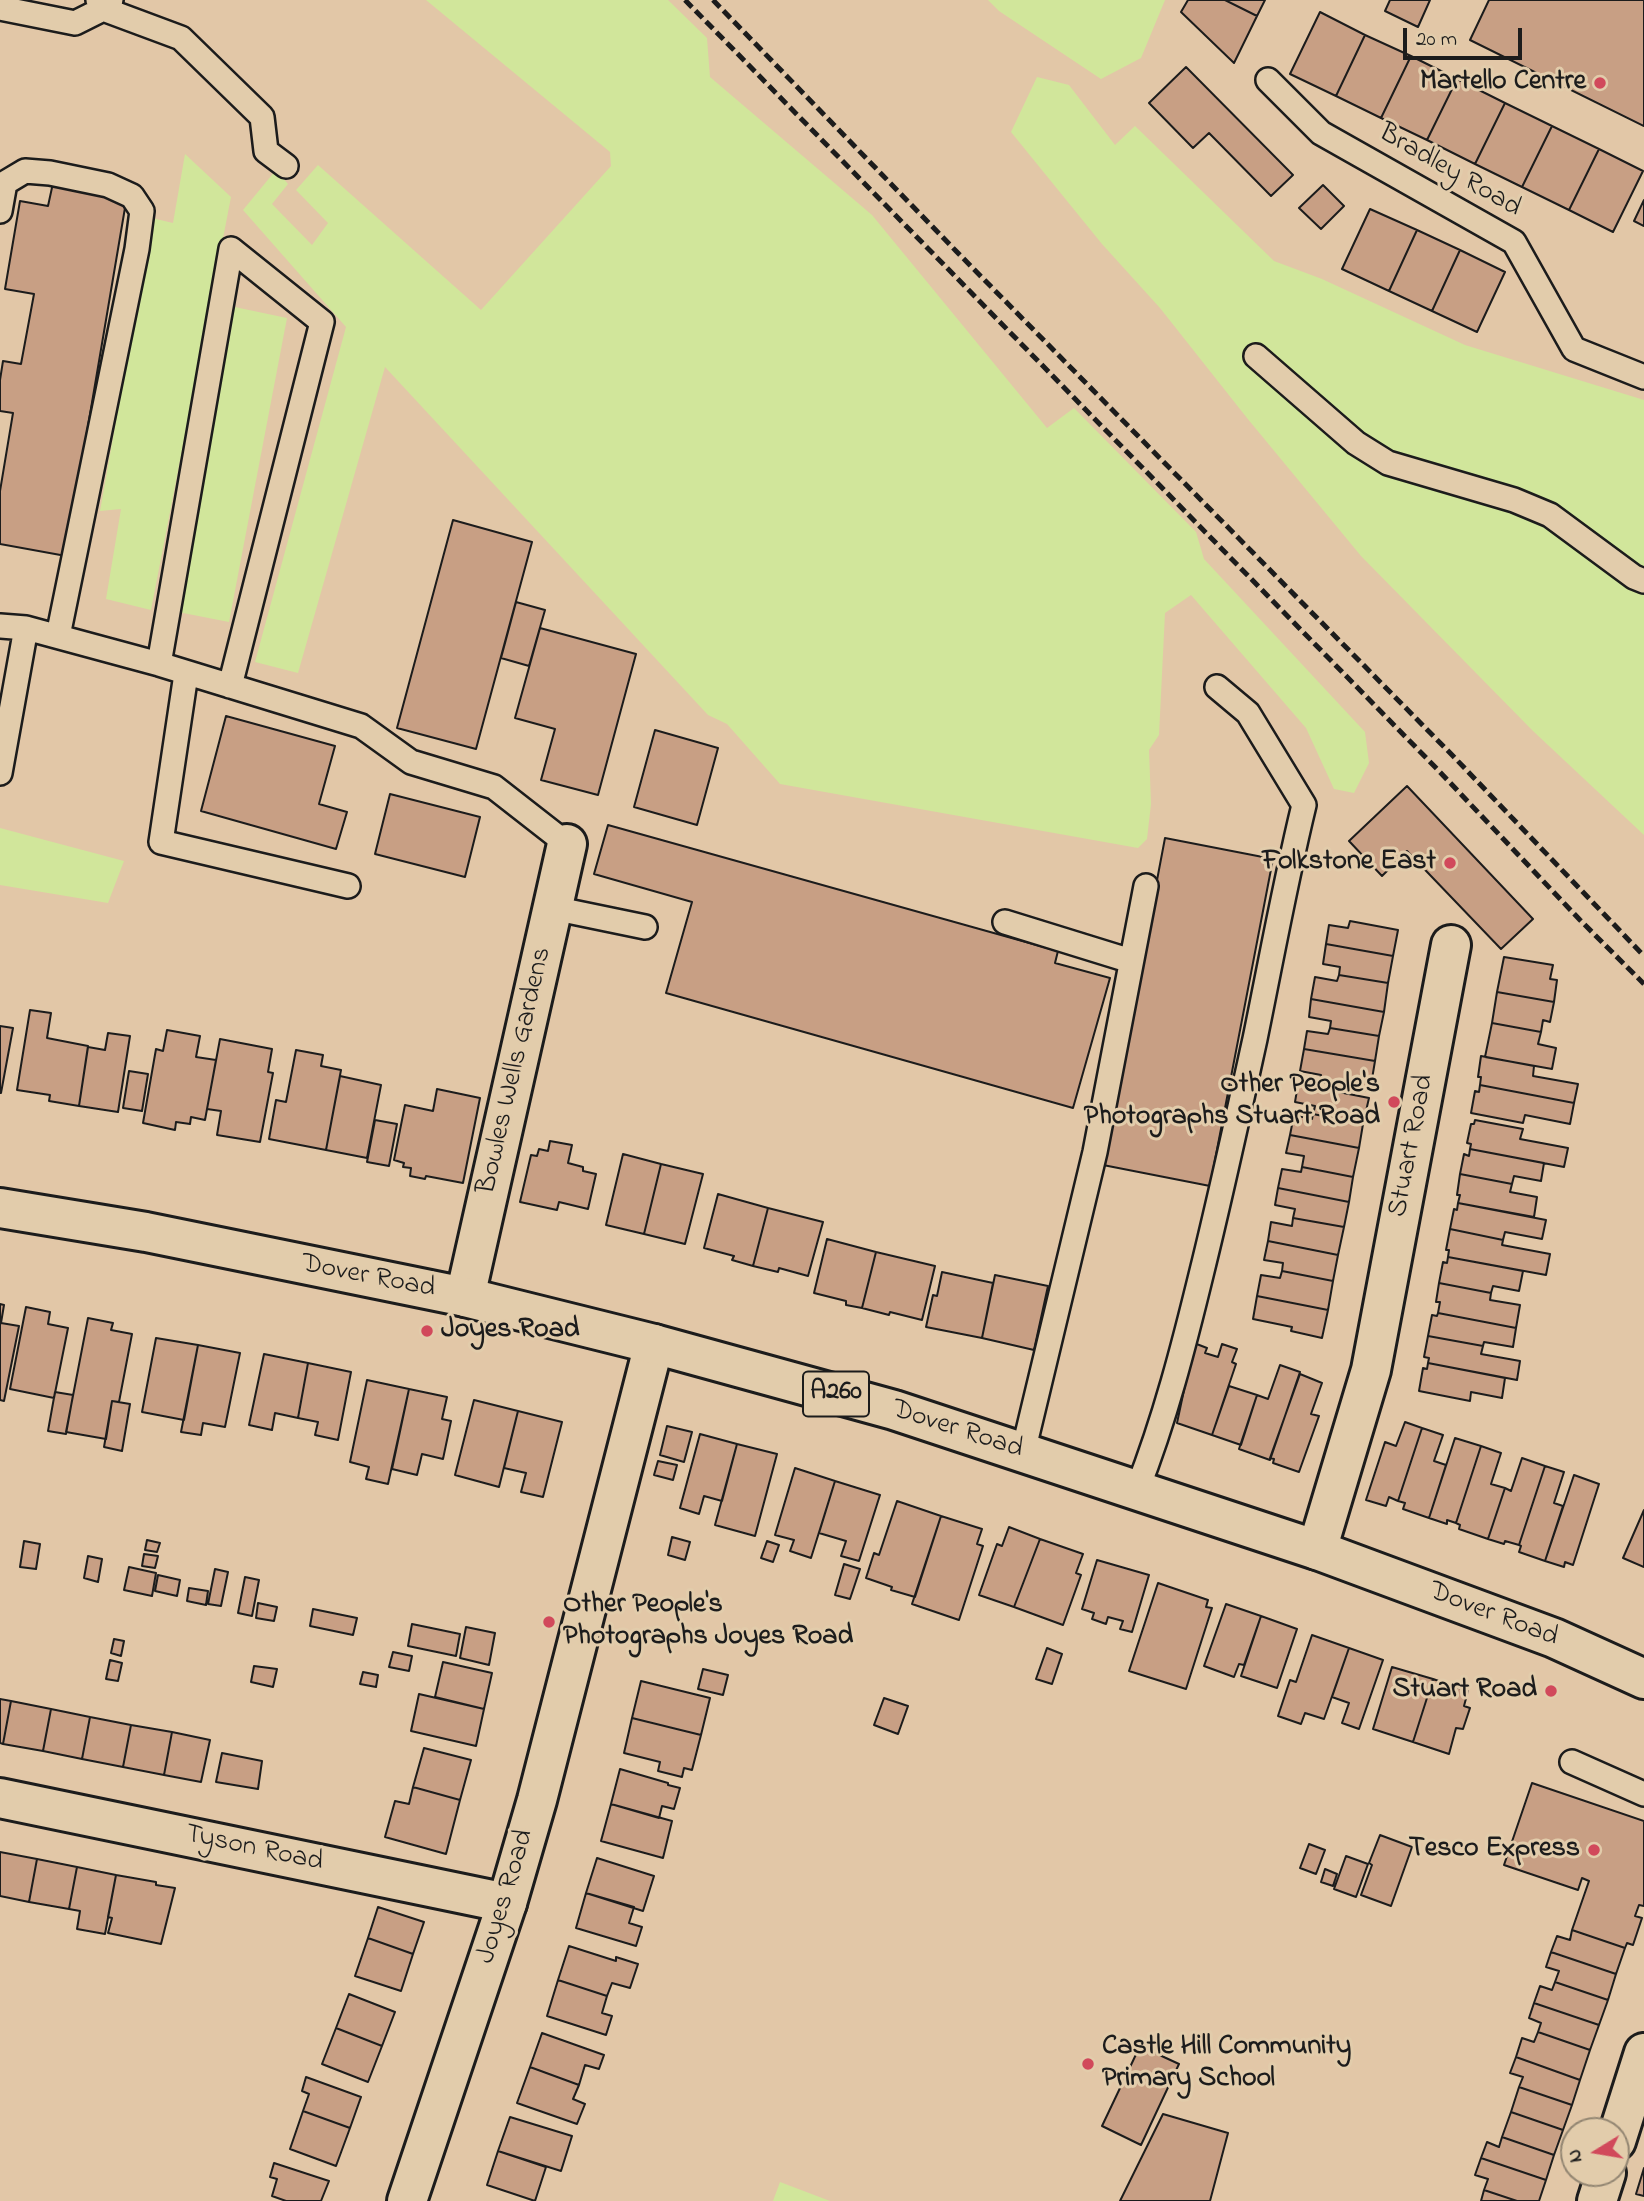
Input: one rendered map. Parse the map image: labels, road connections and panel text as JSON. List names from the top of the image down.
{
  "streets": {
    "street": [
      "Bowles Wells Gardens",
      "Stuart Road",
      "Dover Road",
      "A260",
      "Tyson Road",
      "Joyes Road"
    ],
    "lane": ["Bradley Road"]
  },
  "crossings": [
    ["Bowles Wells Gardens", "Dover Road"],
    ["Stuart Road", "Dover Road"],
    ["Dover Road", "Joyes Road"],
    ["Tyson Road", "Joyes Road"]
  ],
  "places": [
    "Martello Centre",
    "Folkstone East",
    "Other People's Photographs Stuart Road",
    "Joyes Road",
    "Other People's Photographs Joyes Road",
    "Stuart Road",
    "Tesco Express",
    "Castle Hill Community Primary School"
  ],
  "scale_bar": "20 m",
  "north": "left"
}
